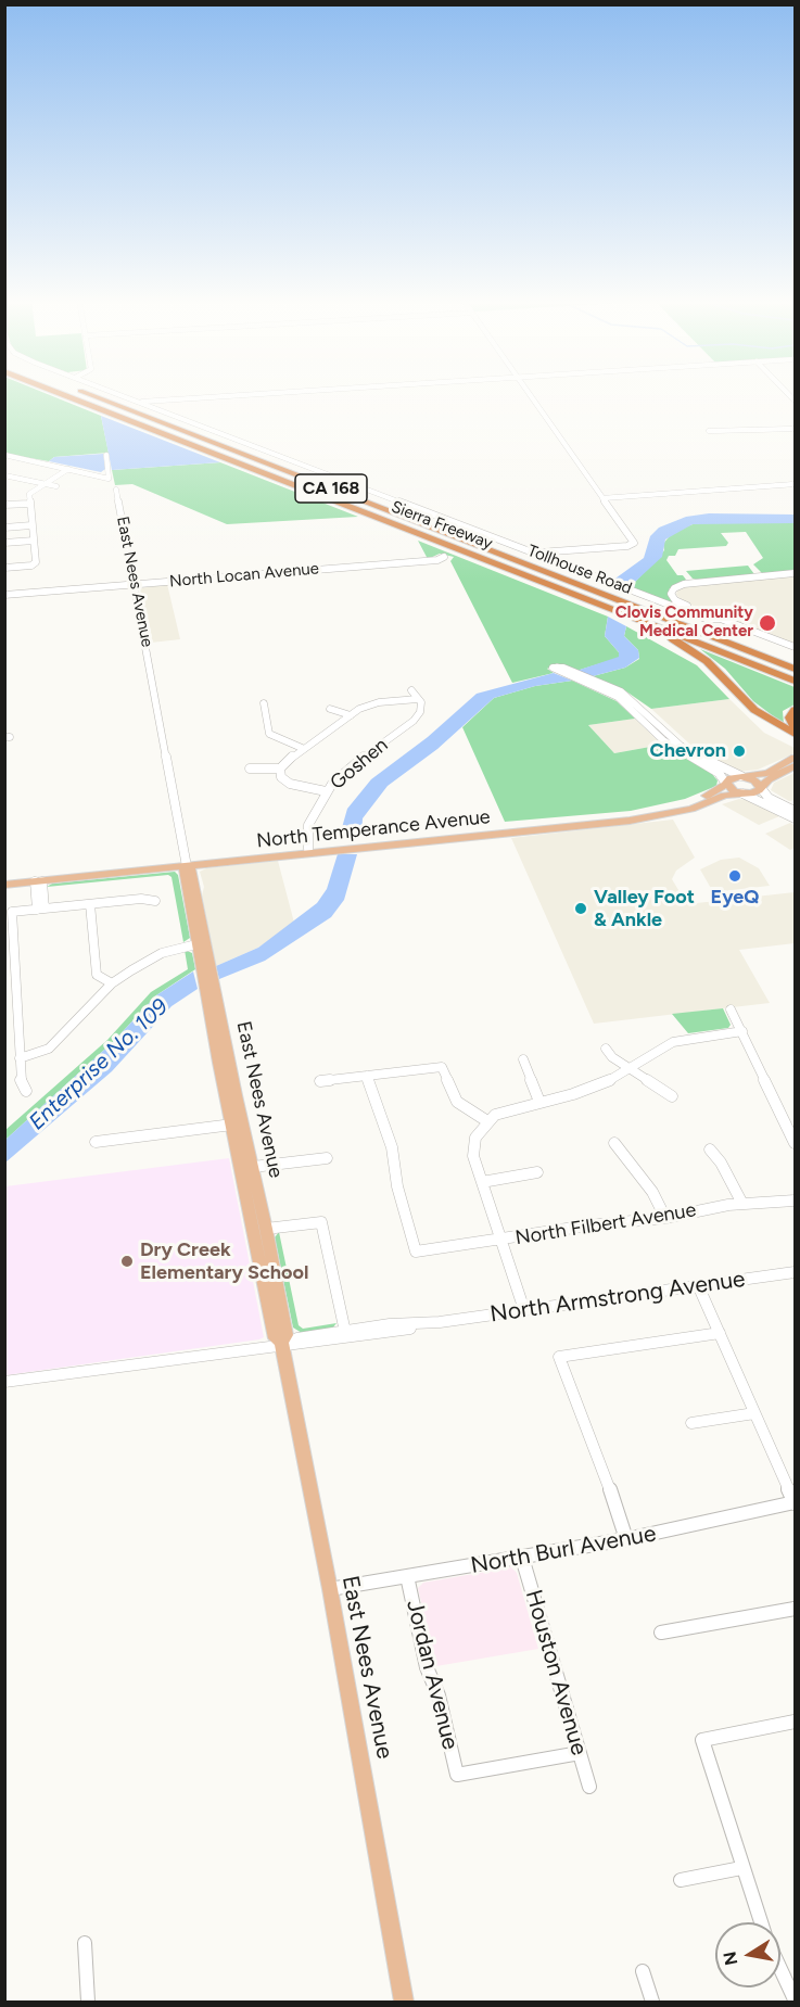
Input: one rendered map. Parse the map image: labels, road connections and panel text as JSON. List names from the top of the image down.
{
  "streets": {
    "highway": ["CA 168", "Sierra Freeway"],
    "main road": ["East Nees Avenue", "North Temperance Avenue"],
    "street": [
      "Tollhouse Road",
      "North Locan Avenue",
      "Goshen",
      "North Filbert Avenue",
      "North Armstrong Avenue",
      "North Burl Avenue",
      "Houston Avenue",
      "Jordan Avenue"
    ]
  },
  "crossings": [
    ["North Locan Avenue", "East Nees Avenue"],
    ["East Nees Avenue", "North Temperance Avenue"],
    ["East Nees Avenue", "North Armstrong Avenue"],
    ["East Nees Avenue", "North Burl Avenue"],
    ["Goshen", "North Temperance Avenue"],
    ["North Burl Avenue", "Houston Avenue"],
    ["North Burl Avenue", "Jordan Avenue"],
    ["Houston Avenue", "Jordan Avenue"]
  ],
  "water": ["Enterprise No. 109"],
  "places": [
    "Clovis Community Medical Center",
    "Chevron",
    "EyeQ",
    "Valley Foot & Ankle",
    "Dry Creek Elementary School"
  ],
  "north": "left"
}
